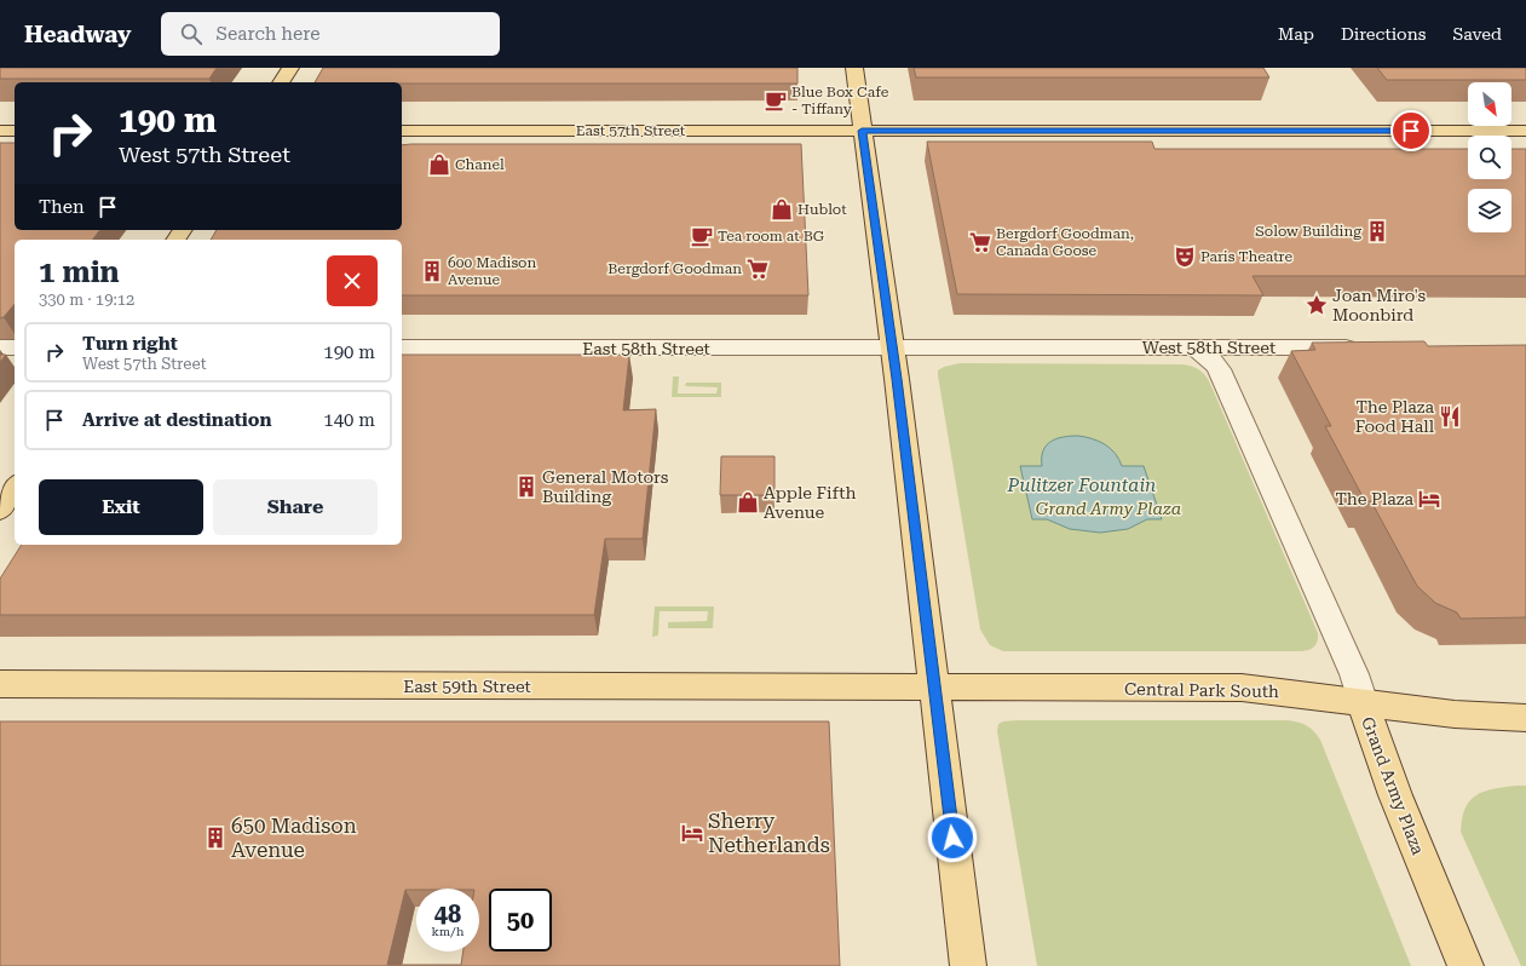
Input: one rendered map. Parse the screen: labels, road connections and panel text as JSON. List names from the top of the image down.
{
  "streets": {
    "main road": [
      "East 57th Street",
      "East 59th Street",
      "Central Park South",
      "Grand Army Plaza"
    ],
    "street": ["West 58th Street", "East 58th Street"]
  },
  "crossings": [
    ["West 58th Street", "East 58th Street"],
    ["West 58th Street", "Grand Army Plaza"],
    ["East 59th Street", "Central Park South"],
    ["Central Park South", "Grand Army Plaza"]
  ],
  "water": ["Pulitzer Fountain"],
  "parks": ["Grand Army Plaza"],
  "places": {
    "cafe": ["Blue Box Cafe - Tiffany", "Tea room at BG"],
    "shop": ["Chanel", "Hublot", "Apple Fifth Avenue"],
    "building": [
      "Solow Building",
      "600 Madison Avenue",
      "General Motors Building",
      "650 Madison Avenue"
    ],
    "supermarket": ["Bergdorf Goodman, Canada Goose", "Bergdorf Goodman"],
    "theatre": ["Paris Theatre"],
    "place": ["Joan Miro's Moonbird"],
    "restaurant": ["The Plaza Food Hall"],
    "hotel": ["The Plaza", "Sherry Netherlands"]
  },
  "north": "bottom right",
  "page": {
    "header": "Headway",
    "search": "Search here",
    "nav": ["Map", "Directions", "Saved"],
    "turn": ["190 m", "West 57th Street"],
    "then": "Then",
    "heading": ["1 min", "330 m · 19:12"],
    "list": [
      {
        "name": "Turn right",
        "note": "West 57th Street",
        "value": "190 m"
      },
      {
        "name": "Arrive at destination",
        "value": "140 m"
      }
    ],
    "buttons": ["Exit", "Share"],
    "speed": "48 km/h",
    "limit": "50"
  }
}
